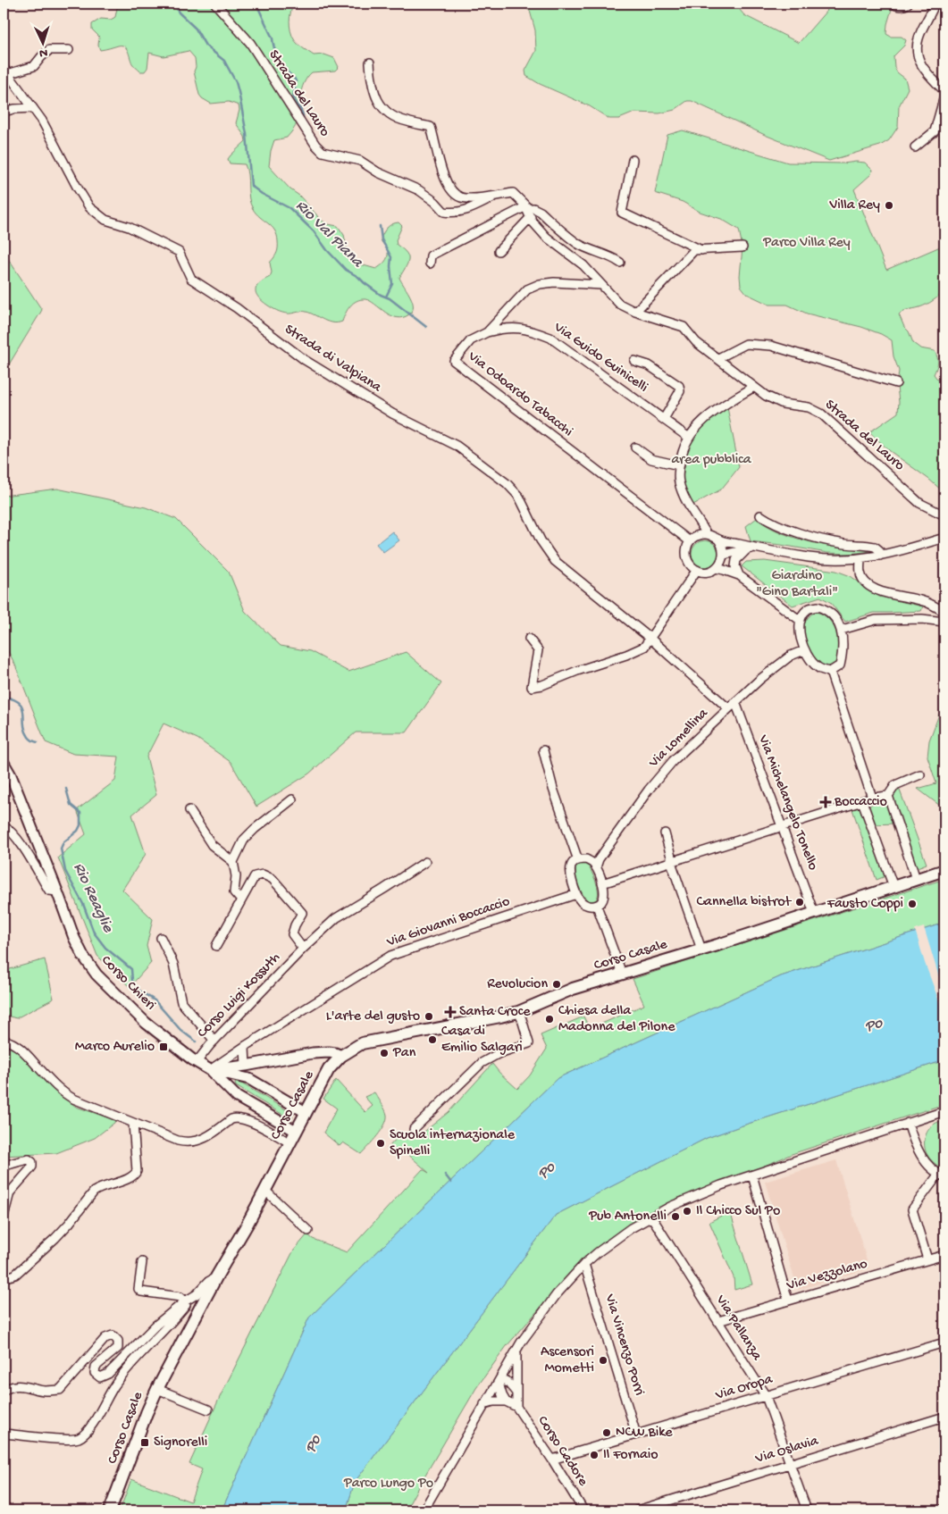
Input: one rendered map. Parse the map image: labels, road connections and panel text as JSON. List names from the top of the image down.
{
  "streets": {
    "main road": ["Corso Casale", "Corso Chieri"],
    "street": [
      "Strada del Lauro",
      "Via Guido Guinicelli",
      "Strada di Valpiana",
      "Via Odoardo Tabacchi",
      "Via Lomellina",
      "Via Michelangelo Tonello",
      "Via Giovanni Boccaccio",
      "Corso Luigi Kossuth",
      "Via Vezzolano",
      "Via Pallanza",
      "Via Vincenzo Porri",
      "Via Oropa",
      "Via Oslavia",
      "Corso Cadore"
    ]
  },
  "crossings": [
    ["Strada del Lauro", "Via Odoardo Tabacchi"],
    ["Via Guido Guinicelli", "Via Odoardo Tabacchi"],
    ["Via Lomellina", "Via Michelangelo Tonello"],
    ["Via Lomellina", "Via Giovanni Boccaccio"],
    ["Via Michelangelo Tonello", "Corso Casale"],
    ["Via Giovanni Boccaccio", "Corso Chieri"],
    ["Corso Chieri", "Corso Luigi Kossuth"],
    ["Via Vezzolano", "Via Pallanza"],
    ["Via Pallanza", "Via Oropa"],
    ["Via Pallanza", "Via Oslavia"],
    ["Via Vincenzo Porri", "Via Oropa"],
    ["Via Oropa", "Corso Cadore"]
  ],
  "water": ["Rio Val Piana", "Rio Reaglie", "Po"],
  "parks": [
    "Parco Villa Rey",
    "area pubblica",
    "Giardino \"Gino Bartali\"",
    "Parco Lungo Po"
  ],
  "places": {
    "other": [
      "Villa Rey",
      "Cannella bistrot",
      "Fausto Coppi",
      "Revolucion",
      "L'arte del gusto",
      "Chiesa della Madonna del Pilone",
      "Casa di Emilio Salgari",
      "Pan",
      "Scuola internazionale Spinelli",
      "Il Chicco Sul Po",
      "Pub Antonelli",
      "Ascensori Mometti",
      "NCW Bike",
      "Il Fornaio"
    ],
    "health": ["Boccaccio", "Santa Croce"],
    "transit": ["Marco Aurelio", "Signorelli"]
  },
  "north": "bottom"
}
